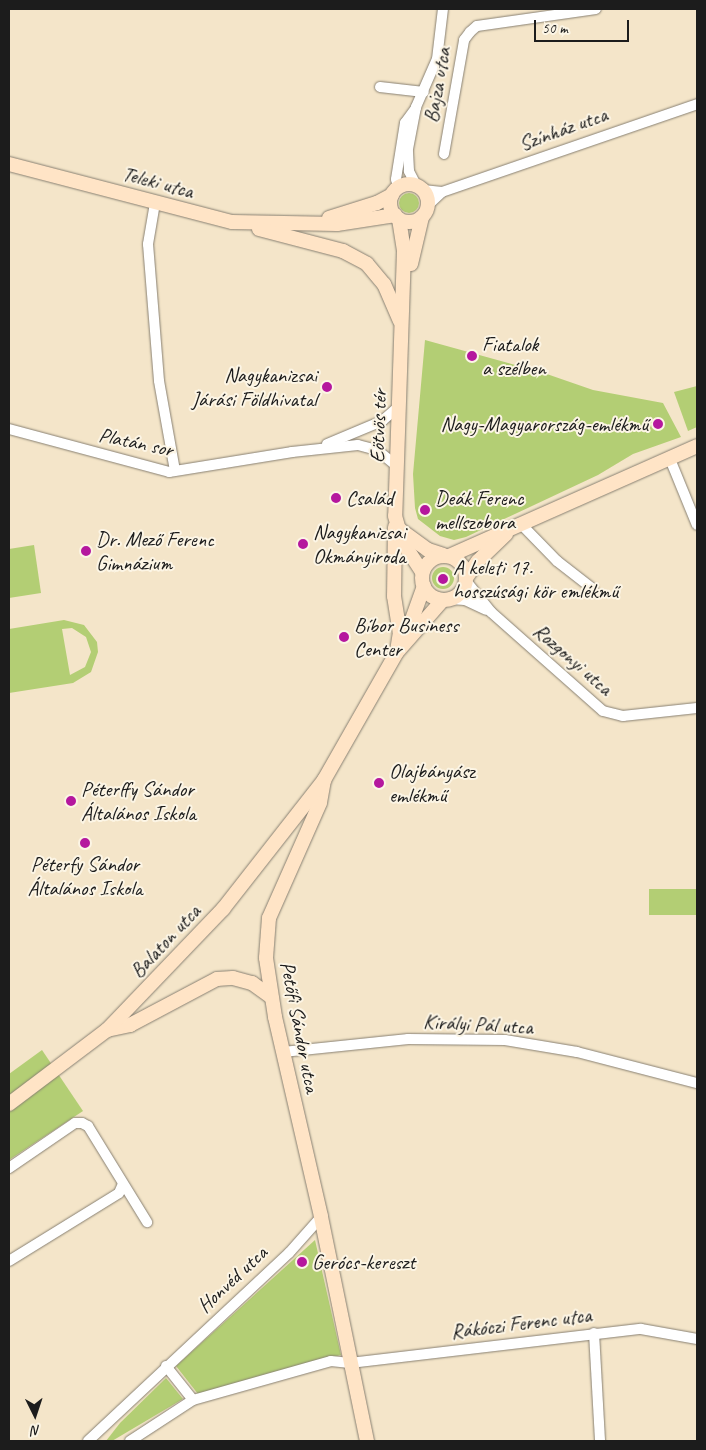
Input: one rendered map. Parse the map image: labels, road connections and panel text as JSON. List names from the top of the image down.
{
  "streets": {
    "street": [
      "Bajza utca",
      "Színház utca",
      "Teleki utca",
      "Eötvös tér",
      "Platán sor",
      "Rozgonyi utca",
      "Balaton utca",
      "Királyi Pál utca",
      "Petőfi Sándor utca",
      "Honvéd utca",
      "Rákóczi Ferenc utca"
    ]
  },
  "crossings": [
    ["Színház utca", "Teleki utca"],
    ["Színház utca", "Eötvös tér"],
    ["Teleki utca", "Eötvös tér"],
    ["Eötvös tér", "Platán sor"],
    ["Eötvös tér", "Rozgonyi utca"],
    ["Eötvös tér", "Petőfi Sándor utca"],
    ["Rozgonyi utca", "Petőfi Sándor utca"],
    ["Balaton utca", "Petőfi Sándor utca"],
    ["Királyi Pál utca", "Petőfi Sándor utca"],
    ["Petőfi Sándor utca", "Honvéd utca"],
    ["Petőfi Sándor utca", "Rákóczi Ferenc utca"]
  ],
  "places": [
    "Fiatalok a szélben",
    "Nagykanizsai Járási Földhivatal",
    "Nagy-Magyarország-emlékmű",
    "Család",
    "Deák Ferenc mellszobora",
    "Nagykanizsai Okmányiroda",
    "Dr. Mező Ferenc Gimnázium",
    "A keleti 17. hosszúsági kör emlékmű",
    "Bíbor Business Center",
    "Olajbányász emlékmű",
    "Péterffy Sándor Általános Iskola",
    "Péterfy Sándor Általános Iskola",
    "Gerócs-kereszt"
  ],
  "scale_bar": "50 m",
  "north": "bottom"
}
